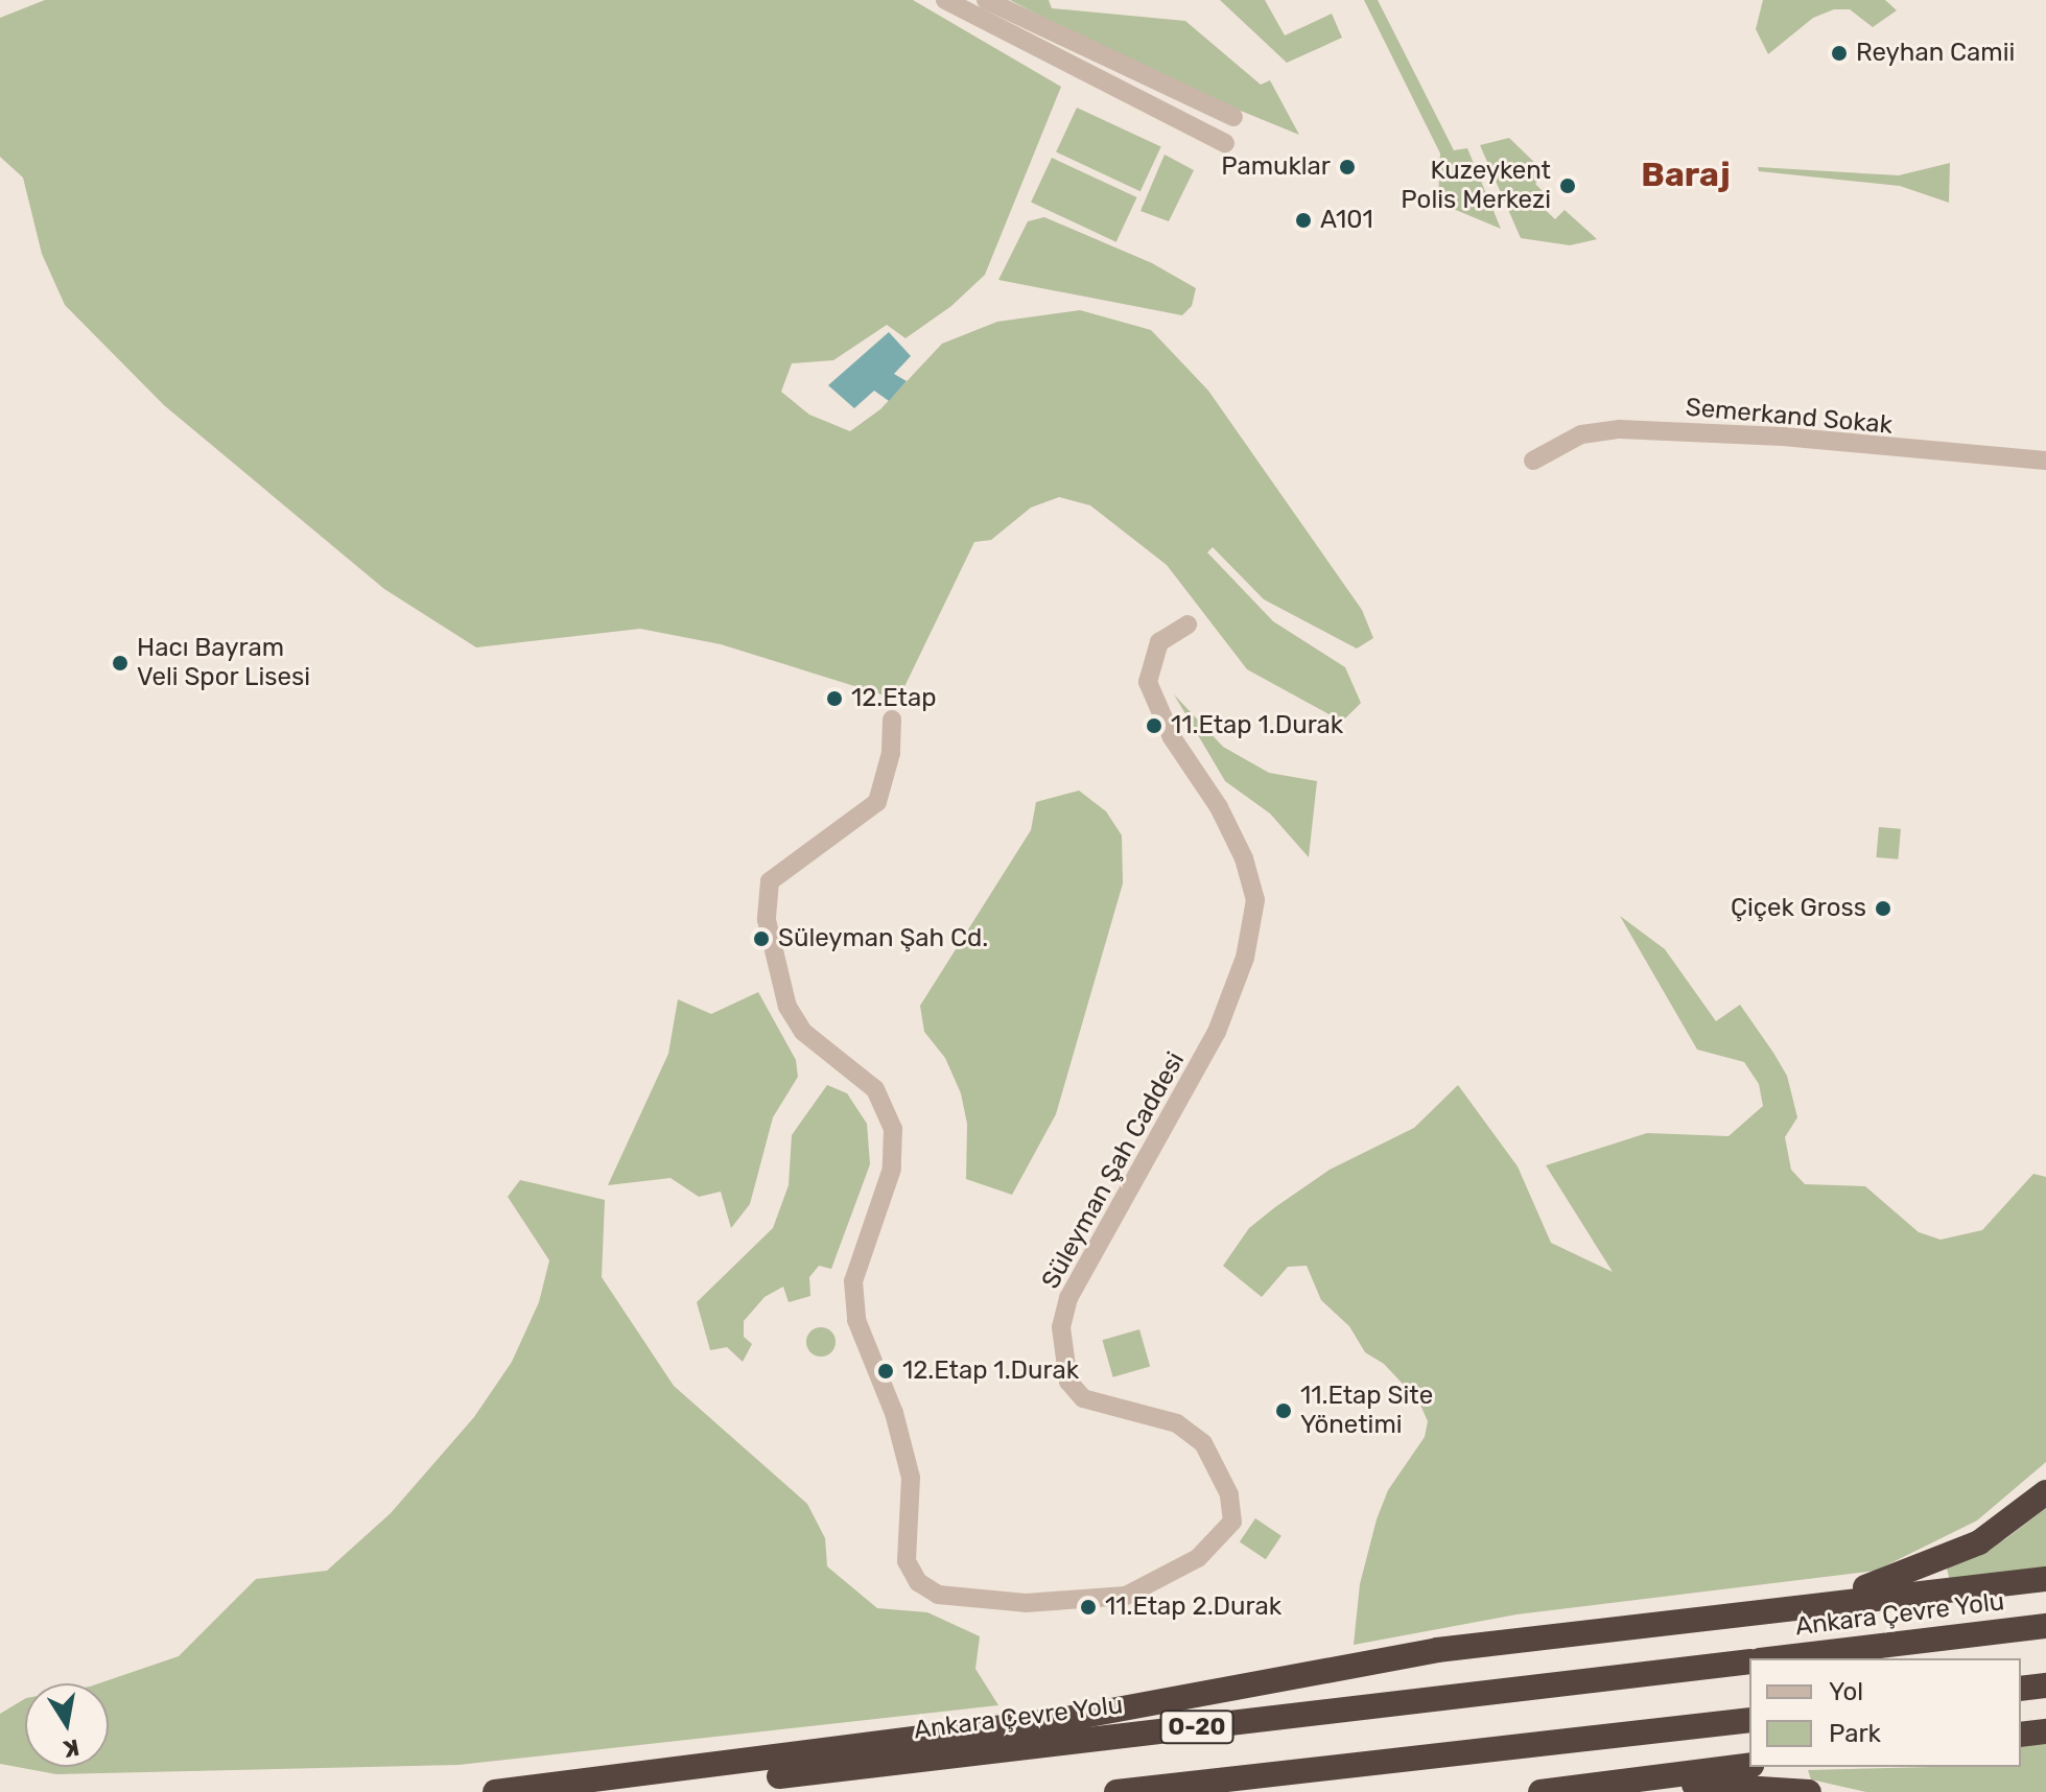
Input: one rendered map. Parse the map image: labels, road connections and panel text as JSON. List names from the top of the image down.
{
  "streets": {
    "highway": ["Ankara Çevre Yolu", "O-20"],
    "street": ["Semerkand Sokak", "Süleyman Şah Caddesi"]
  },
  "districts": ["Baraj"],
  "places": [
    "Reyhan Camii",
    "Pamuklar",
    "Kuzeykent Polis Merkezi",
    "A101",
    "Hacı Bayram Veli Spor Lisesi",
    "12.Etap",
    "11.Etap 1.Durak",
    "Çiçek Gross",
    "Süleyman Şah Cd.",
    "12.Etap 1.Durak",
    "11.Etap Site Yönetimi",
    "11.Etap 2.Durak"
  ],
  "legend": ["Yol", "Park"],
  "north": "bottom"
}
